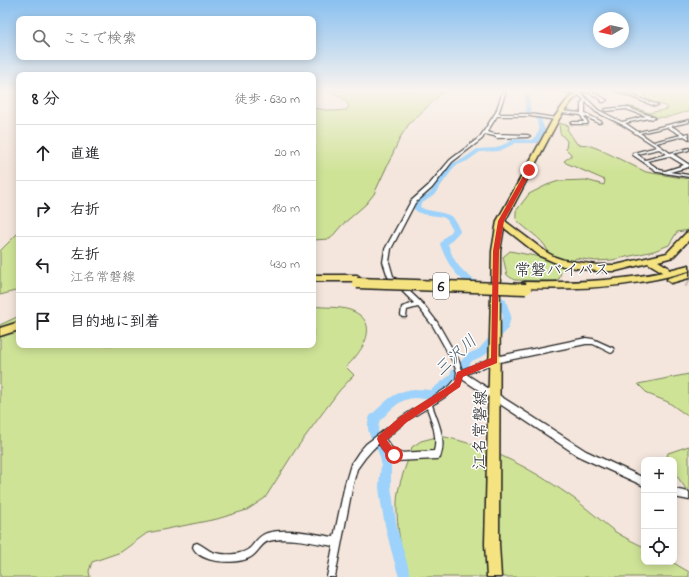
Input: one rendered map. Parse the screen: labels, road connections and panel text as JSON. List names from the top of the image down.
{
  "streets": {
    "main road": ["常磐バイパス", "6", "江名常磐線"]
  },
  "water": ["三沢川"],
  "north": "left",
  "page": {
    "search": "ここで検索",
    "heading": ["8 分", "徒歩 · 630 m"],
    "list": [
      ["直進", "20 m"],
      ["右折", "180 m"],
      ["左折", "江名常磐線", "430 m"],
      "目的地に到着"
    ],
    "map_buttons": ["+", "−"]
  }
}
